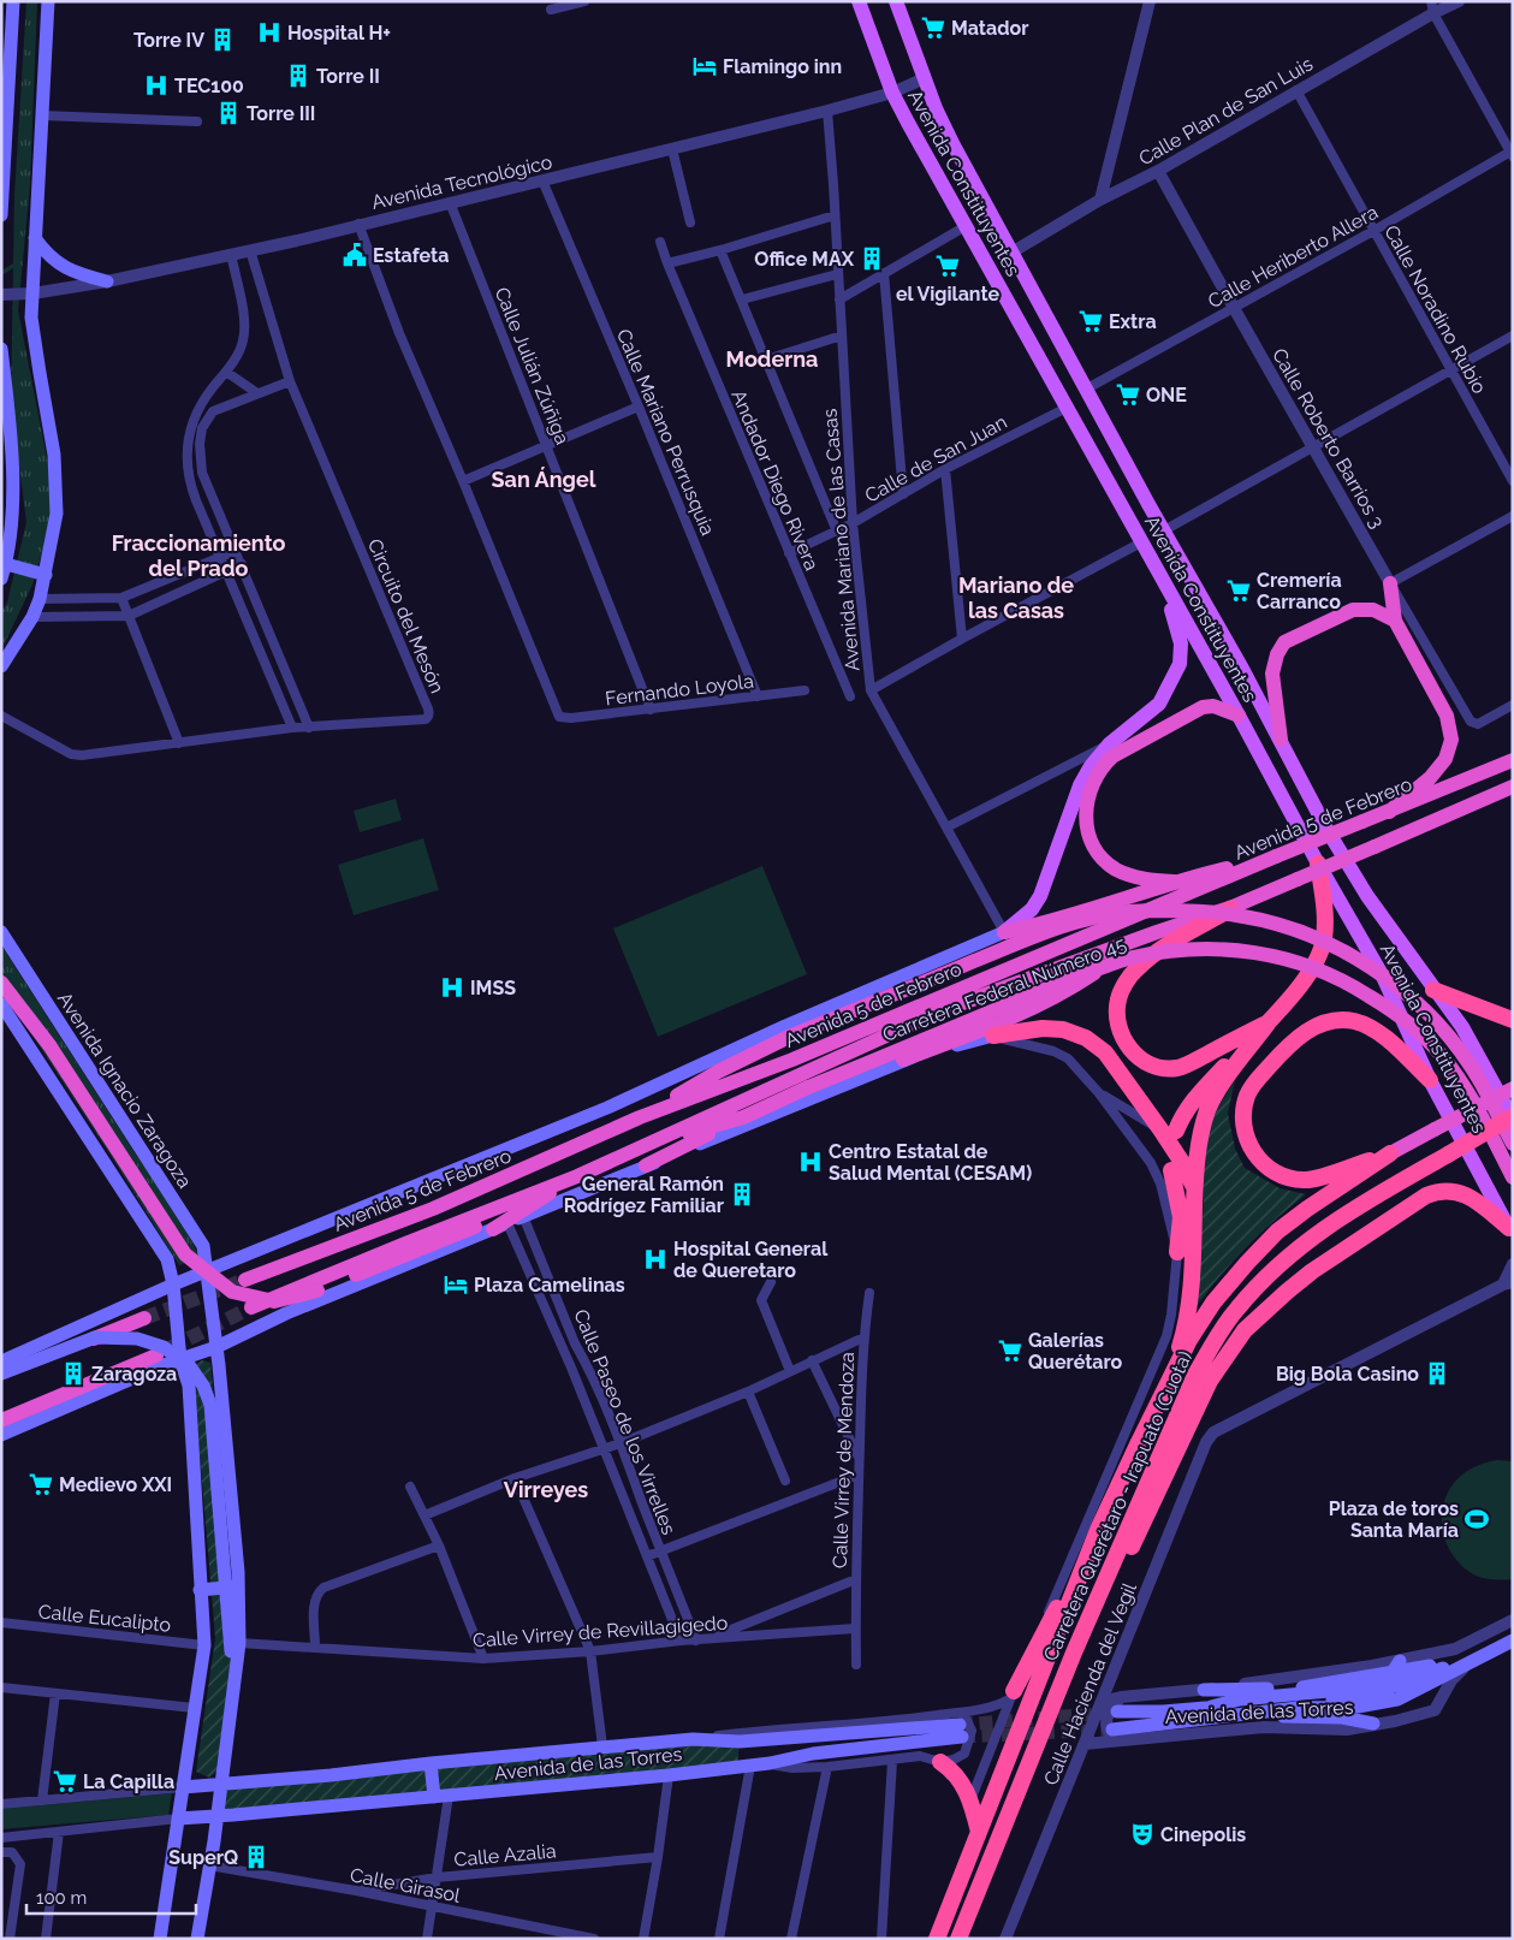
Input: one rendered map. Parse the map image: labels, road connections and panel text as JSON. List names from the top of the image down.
{
  "streets": {
    "highway": ["Avenida 5 de Febrero", "Carretera Federal Número 45", "Carretera Querétaro - Irapuato (Cuota)"],
    "main road": ["Avenida Constituyentes", "Avenida Ignacio Zaragoza", "Avenida de las Torres"],
    "street": [
      "Calle Plan de San Luis",
      "Avenida Tecnológico",
      "Calle Heriberto Allera",
      "Calle Noradino Rubio",
      "Calle Julián Zúñiga",
      "Calle Mariano Perrusquia",
      "Calle Roberto Barrios 3",
      "Calle de San Juan",
      "Andador Diego Rivera",
      "Avenida Mariano de las Casas",
      "Circuito del Mesón",
      "Fernando Loyola",
      "Calle Paseo de los Virrelles",
      "Calle Virrey de Mendoza",
      "Calle Eucalipto",
      "Calle Virrey de Revillagigedo",
      "Calle Hacienda del Vegil",
      "Calle Azalia",
      "Calle Girasol"
    ]
  },
  "crossings": [
    ["Calle Plan de San Luis", "Avenida Constituyentes"],
    ["Calle Plan de San Luis", "Calle Noradino Rubio"],
    ["Calle Plan de San Luis", "Calle Roberto Barrios 3"],
    ["Avenida Tecnológico", "Avenida Constituyentes"],
    ["Avenida Tecnológico", "Calle Julián Zúñiga"],
    ["Avenida Tecnológico", "Calle Mariano Perrusquia"],
    ["Avenida Tecnológico", "Avenida Mariano de las Casas"],
    ["Avenida Tecnológico", "Circuito del Mesón"],
    ["Avenida Constituyentes", "Calle Heriberto Allera"],
    ["Avenida Constituyentes", "Calle de San Juan"],
    ["Avenida Constituyentes", "Carretera Querétaro - Irapuato (Cuota)"],
    ["Calle Heriberto Allera", "Calle Noradino Rubio"],
    ["Calle Heriberto Allera", "Calle Roberto Barrios 3"],
    ["Calle Julián Zúñiga", "Fernando Loyola"],
    ["Calle Mariano Perrusquia", "Fernando Loyola"],
    ["Calle de San Juan", "Andador Diego Rivera"],
    ["Calle de San Juan", "Avenida Mariano de las Casas"],
    ["Avenida Mariano de las Casas", "Avenida 5 de Febrero"],
    ["Avenida 5 de Febrero", "Carretera Federal Número 45"],
    ["Avenida 5 de Febrero", "Avenida Ignacio Zaragoza"],
    ["Avenida Ignacio Zaragoza", "Calle Virrey de Revillagigedo"],
    ["Calle Paseo de los Virrelles", "Calle Virrey de Revillagigedo"],
    ["Calle Virrey de Mendoza", "Calle Virrey de Revillagigedo"],
    ["Calle Hacienda del Vegil", "Avenida de las Torres"],
    ["Calle Azalia", "Calle Girasol"]
  ],
  "districts": [
    "Moderna",
    "San Ángel",
    "Fraccionamiento del Prado",
    "Mariano de las Casas",
    "Virreyes"
  ],
  "places": {
    "supermarket": [
      "Matador",
      "el Vigilante",
      "Extra",
      "ONE",
      "Cremería Carranco",
      "Galerías Querétaro",
      "Medievo XXI",
      "La Capilla"
    ],
    "hospital": [
      "Hospital H+",
      "TEC100",
      "IMSS",
      "Centro Estatal de Salud Mental (CESAM)",
      "Hospital General de Queretaro"
    ],
    "building": [
      "Torre IV",
      "Torre II",
      "Torre III",
      "Office MAX",
      "General Ramón Rodrígez Familiar",
      "Zaragoza",
      "Big Bola Casino",
      "SuperQ"
    ],
    "hotel": ["Flamingo inn", "Plaza Camelinas"],
    "public building": ["Estafeta"],
    "sports": ["Plaza de toros Santa María"],
    "theatre": ["Cinepolis"]
  },
  "scale_bar": "100 m"
}
